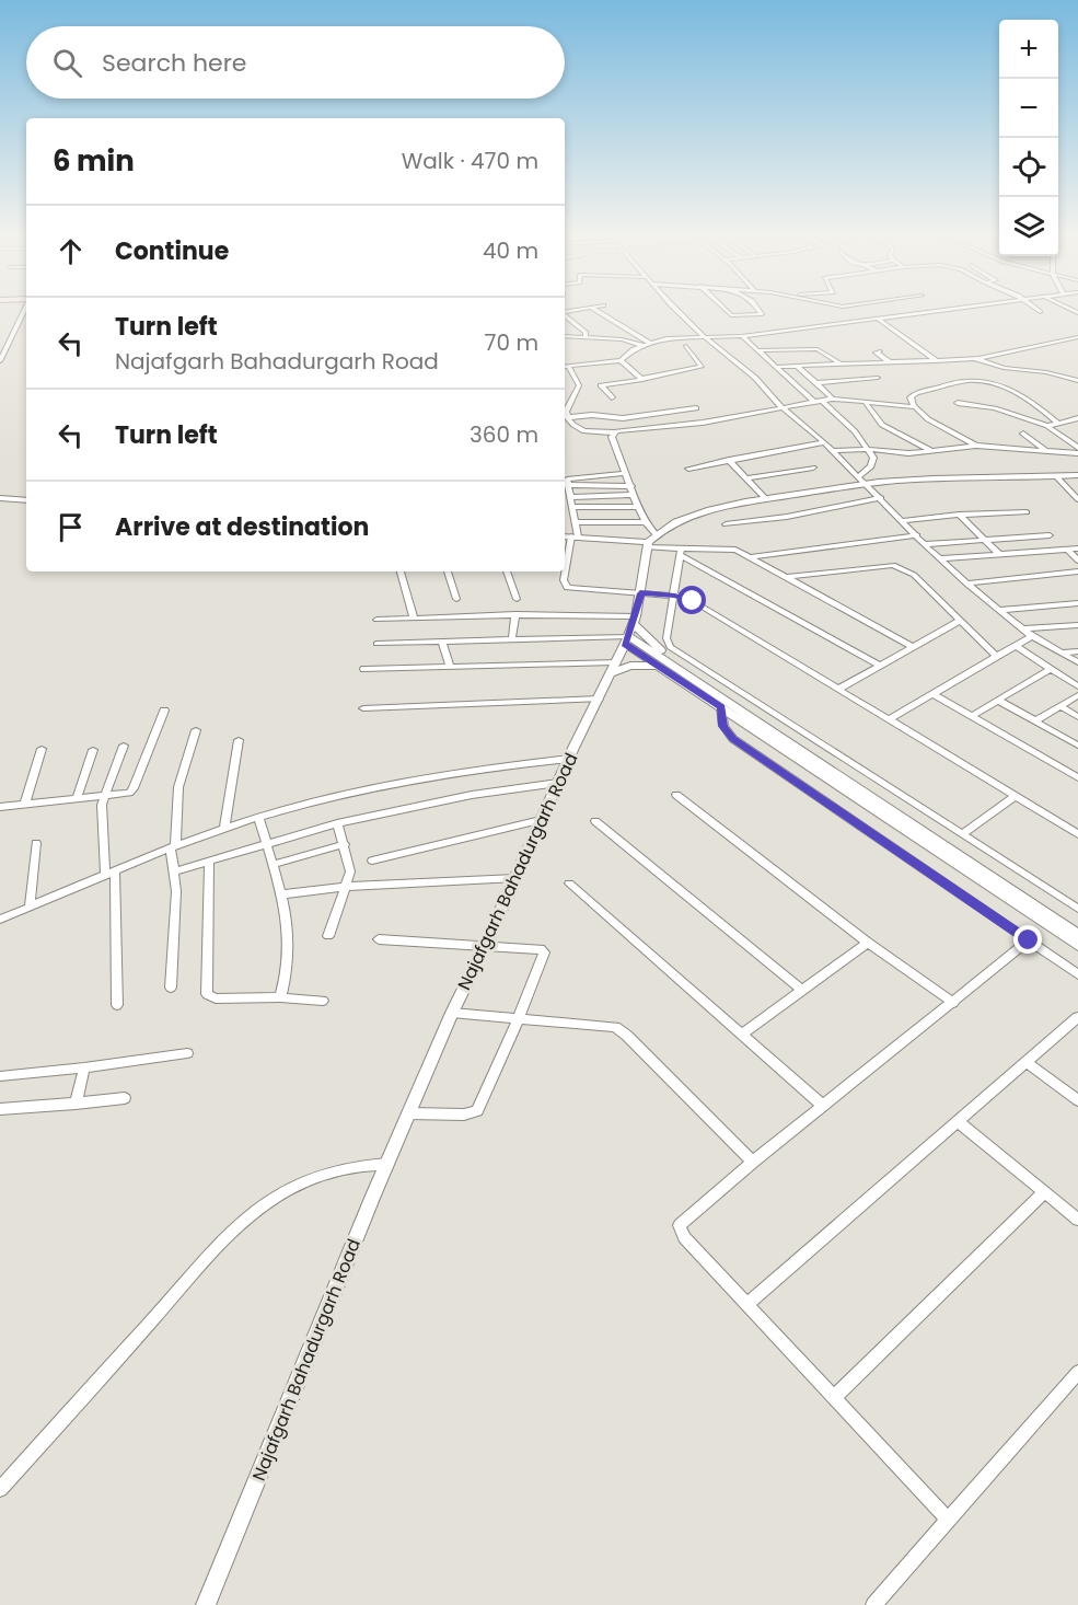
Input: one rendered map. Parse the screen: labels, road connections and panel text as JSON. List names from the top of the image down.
{
  "streets": {
    "street": ["Najafgarh Bahadurgarh Road"]
  },
  "page": {
    "map_buttons": ["+", "−"],
    "search": "Search here",
    "heading": ["6 min", "Walk · 470 m"],
    "list": [
      ["Continue", "40 m"],
      ["Turn left", "Najafgarh Bahadurgarh Road", "70 m"],
      ["Turn left", "360 m"],
      "Arrive at destination"
    ]
  }
}
